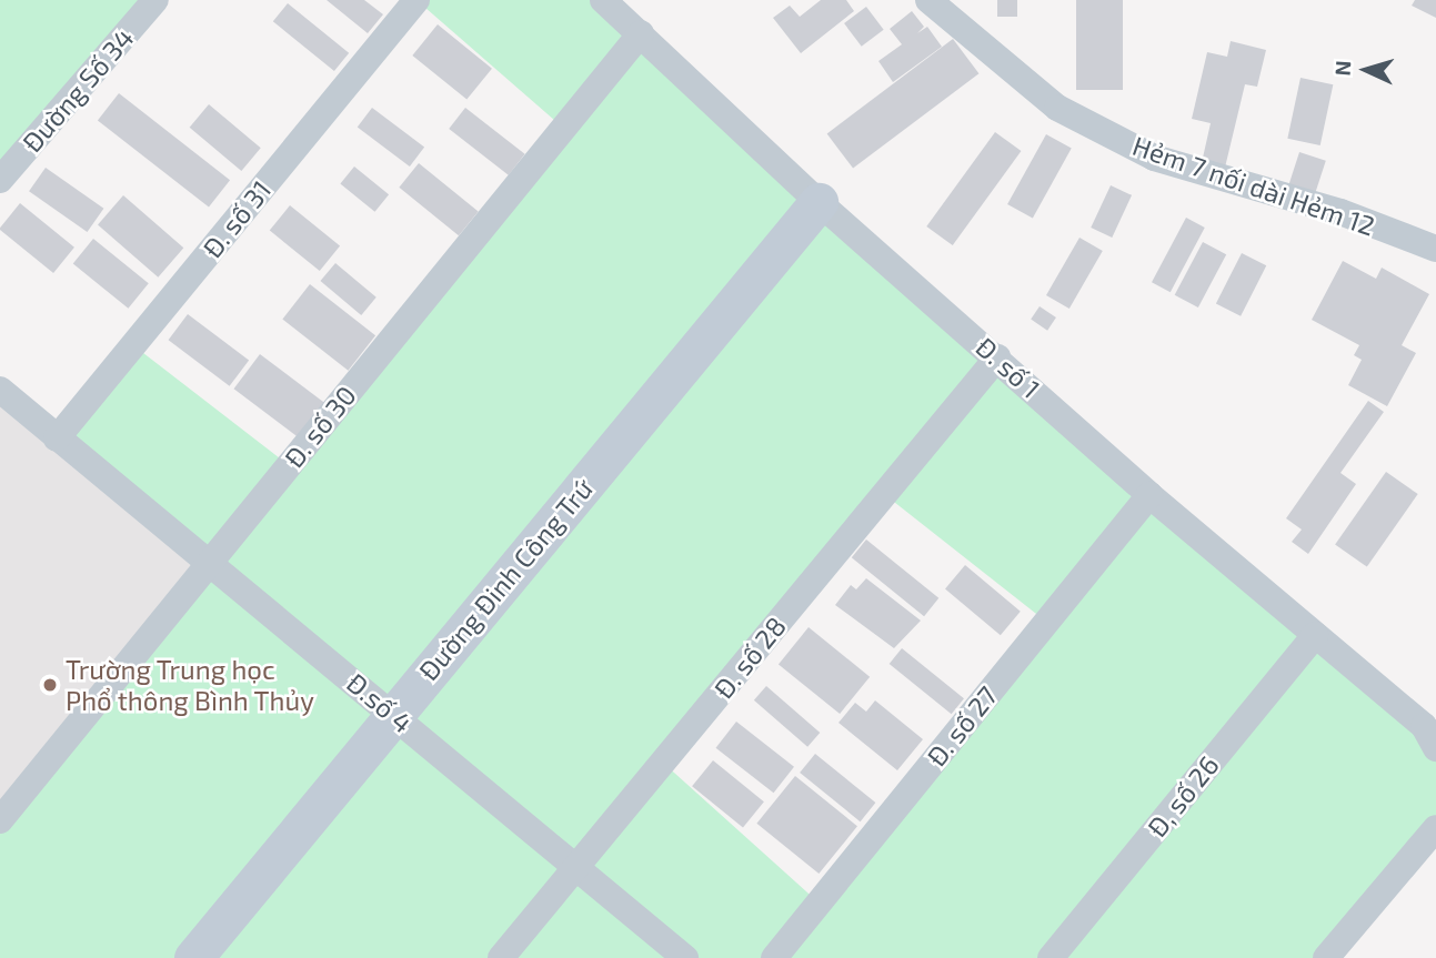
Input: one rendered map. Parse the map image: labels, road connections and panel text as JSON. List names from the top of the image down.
{
  "streets": {
    "street": [
      "Đường Số 34",
      "Hẻm 7 nối dài Hẻm 12",
      "Đ. số 31",
      "Đ. số 1",
      "Đ. số 30",
      "Đường Đinh Công Trứ",
      "Đ. số 28",
      "Đ.số 4",
      "Đ. số 27",
      "Đ, số 26"
    ]
  },
  "crossings": [
    ["Đ. số 31", "Đ.số 4"],
    ["Đ. số 1", "Đ. số 30"],
    ["Đ. số 1", "Đường Đinh Công Trứ"],
    ["Đ. số 1", "Đ. số 28"],
    ["Đ. số 1", "Đ. số 27"],
    ["Đ. số 1", "Đ, số 26"],
    ["Đ. số 30", "Đ.số 4"],
    ["Đường Đinh Công Trứ", "Đ.số 4"],
    ["Đ. số 28", "Đ.số 4"]
  ],
  "places": ["Trường Trung học Phổ thông Bình Thủy"],
  "north": "left"
}
